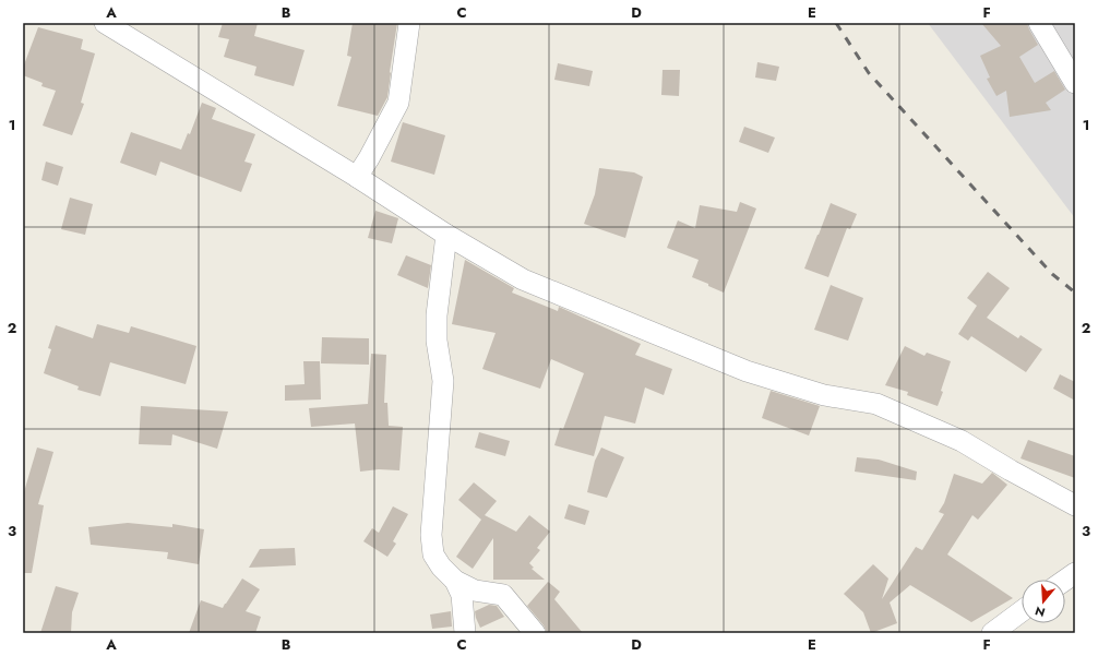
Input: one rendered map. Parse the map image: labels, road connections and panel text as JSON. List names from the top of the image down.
{
  "north": "bottom",
  "grid": {
    "columns": [
      "A",
      "B",
      "C",
      "D",
      "E",
      "F"
    ],
    "rows": ["1", "2", "3"]
  }
}
